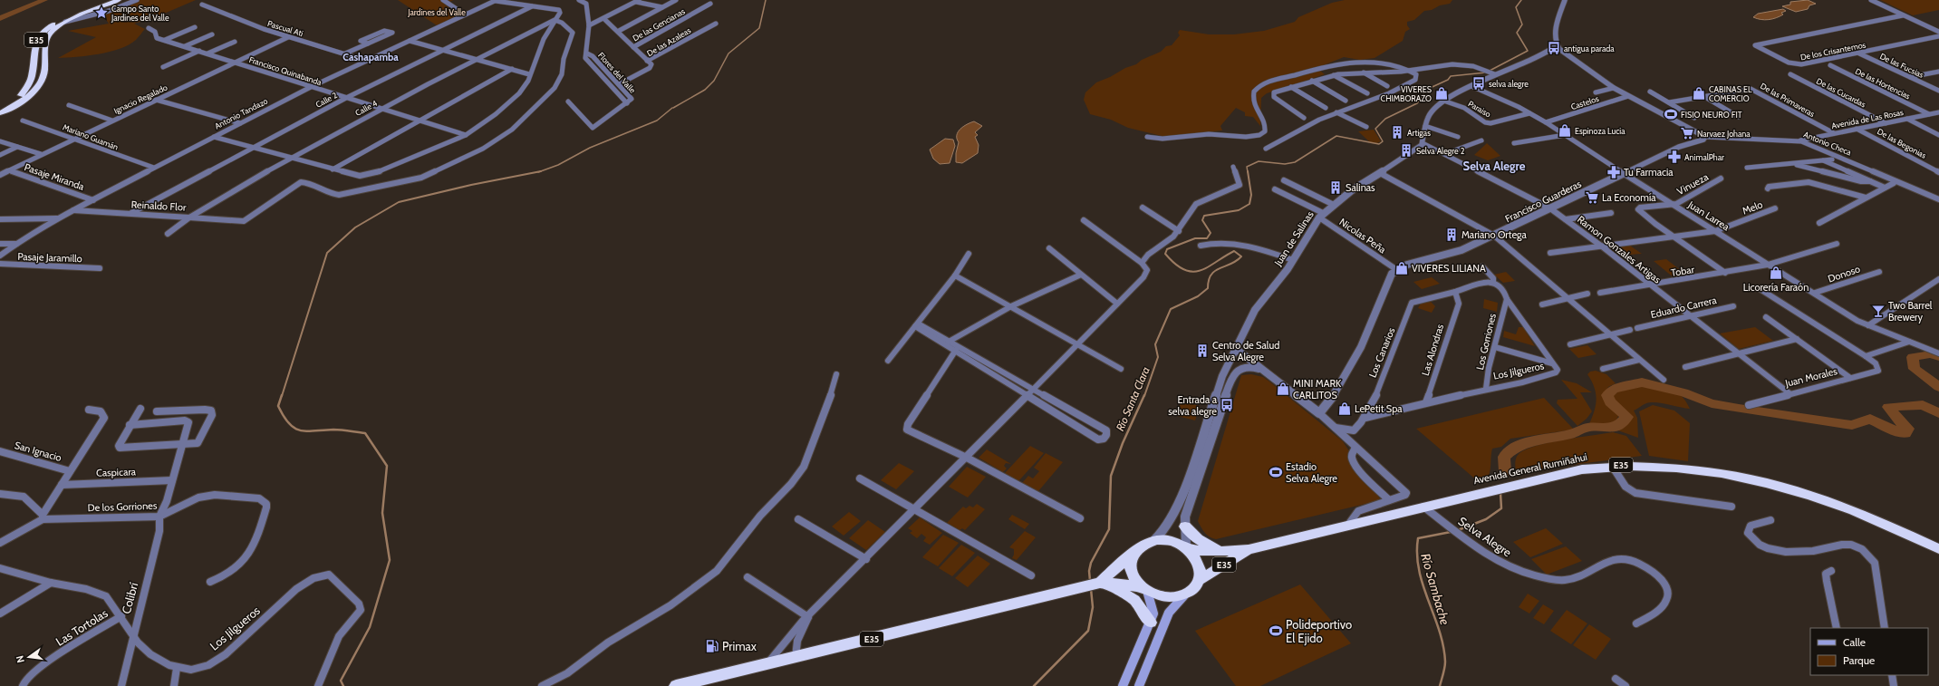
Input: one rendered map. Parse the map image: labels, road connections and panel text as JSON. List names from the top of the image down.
{
  "streets": {
    "highway": ["E35", "Avenida General Rumiñahui"],
    "street": [
      "De las Gencianas",
      "Pascual Ati",
      "De las Azaleas",
      "De los Crisantemos",
      "De las Fucsias",
      "Francisco Quinabanda",
      "Flores del Valle",
      "De las Hortencias",
      "De las Cucardas",
      "Ignacio Regalado",
      "Calle 2",
      "De las Primaveras",
      "Castelos",
      "Calle 4",
      "Paraiso",
      "Antonio Tandazo",
      "Avenida de Las Rosas",
      "Mariano Guamán",
      "Antonio Checa",
      "De las Begonias",
      "Pasaje Miranda",
      "Vinueza",
      "Francisco Guarderas",
      "Reinaldo Flor",
      "Melo",
      "Juan Larrea",
      "Nicolas Peña",
      "Juan de Salinas",
      "Ramon Gonzales Artigas",
      "Pasaje Jaramillo",
      "Tobar",
      "Donoso",
      "Eduardo Carrera",
      "Los Gorriones",
      "Las Alondras",
      "Los Canarios",
      "Los Jilgueros",
      "Juan Morales",
      "San Ignacio",
      "Caspicara",
      "De los Gorriones",
      "Selva Alegre",
      "Colibrí",
      "Las Tortolas"
    ]
  },
  "crossings": [
    ["Pascual Ati", "Ignacio Regalado"],
    ["Pascual Ati", "Antonio Tandazo"],
    ["E35", "Juan de Salinas"],
    ["E35", "Avenida General Rumiñahui"],
    ["De las Azaleas", "Flores del Valle"],
    ["De los Crisantemos", "De las Fucsias"],
    ["Francisco Quinabanda", "Ignacio Regalado"],
    ["Francisco Quinabanda", "Calle 2"],
    ["Francisco Quinabanda", "Calle 4"],
    ["Francisco Quinabanda", "Antonio Tandazo"],
    ["De las Hortencias", "Avenida de Las Rosas"],
    ["De las Cucardas", "Avenida de Las Rosas"],
    ["Ignacio Regalado", "Mariano Guamán"],
    ["Ignacio Regalado", "Pasaje Miranda"],
    ["Calle 2", "Reinaldo Flor"],
    ["De las Primaveras", "Avenida de Las Rosas"],
    ["Castelos", "Antonio Checa"],
    ["Castelos", "Juan Larrea"],
    ["Calle 4", "Reinaldo Flor"],
    ["Paraiso", "Juan Larrea"],
    ["Antonio Tandazo", "Mariano Guamán"],
    ["Antonio Tandazo", "Pasaje Miranda"],
    ["Antonio Tandazo", "Reinaldo Flor"],
    ["Avenida de Las Rosas", "Antonio Checa"],
    ["Avenida de Las Rosas", "De las Begonias"],
    ["Antonio Checa", "Francisco Guarderas"],
    ["Vinueza", "Juan Larrea"],
    ["Francisco Guarderas", "Juan Larrea"],
    ["Francisco Guarderas", "Nicolas Peña"],
    ["Francisco Guarderas", "Ramon Gonzales Artigas"],
    ["Melo", "Juan Larrea"],
    ["Melo", "Ramon Gonzales Artigas"],
    ["Juan Larrea", "Tobar"],
    ["Juan Larrea", "Donoso"],
    ["Nicolas Peña", "Juan de Salinas"],
    ["Juan de Salinas", "Ramon Gonzales Artigas"],
    ["Juan de Salinas", "Avenida General Rumiñahui"],
    ["Ramon Gonzales Artigas", "Tobar"],
    ["Ramon Gonzales Artigas", "Eduardo Carrera"],
    ["Ramon Gonzales Artigas", "Juan Morales"],
    ["Los Gorriones", "Los Jilgueros"],
    ["Las Alondras", "Los Canarios"],
    ["Las Alondras", "Los Jilgueros"],
    ["Los Canarios", "Los Jilgueros"],
    ["Los Jilgueros", "Colibrí"],
    ["Los Jilgueros", "Las Tortolas"],
    ["Avenida General Rumiñahui", "Selva Alegre"],
    ["De los Gorriones", "Colibrí"]
  ],
  "districts": ["Cashapamba", "Selva Alegre"],
  "water": ["Río Santa Clara", "Río Sambache"],
  "parks": ["Jardines del Valle"],
  "places": {
    "place": ["Campo Santo Jardines del Valle"],
    "bus stop": ["antigua parada", "selva alegre", "Entrada a selva alegre"],
    "shop": [
      "VIVERES CHIMBORAZO",
      "CABINAS EL COMERCIO",
      "Espinoza Lucia",
      "VIVERES LILIANA",
      "Licorería Faraón",
      "MINI MARK CARLITOS",
      "LePetit Spa"
    ],
    "sports": ["FISIO NEURO FIT", "Estadio Selva Alegre", "Polideportivo El Ejido"],
    "building": [
      "Artigas",
      "Selva Alegre 2",
      "Salinas",
      "Mariano Ortega",
      "Centro de Salud Selva Alegre"
    ],
    "supermarket": ["Narvaez Johana", "La Economía"],
    "pharmacy": ["AnimalPhar", "Tu Farmacia"],
    "bar": ["Two Barrel Brewery"],
    "fuel station": ["Primax"]
  },
  "legend": ["Calle", "Parque"],
  "north": "left"
}
